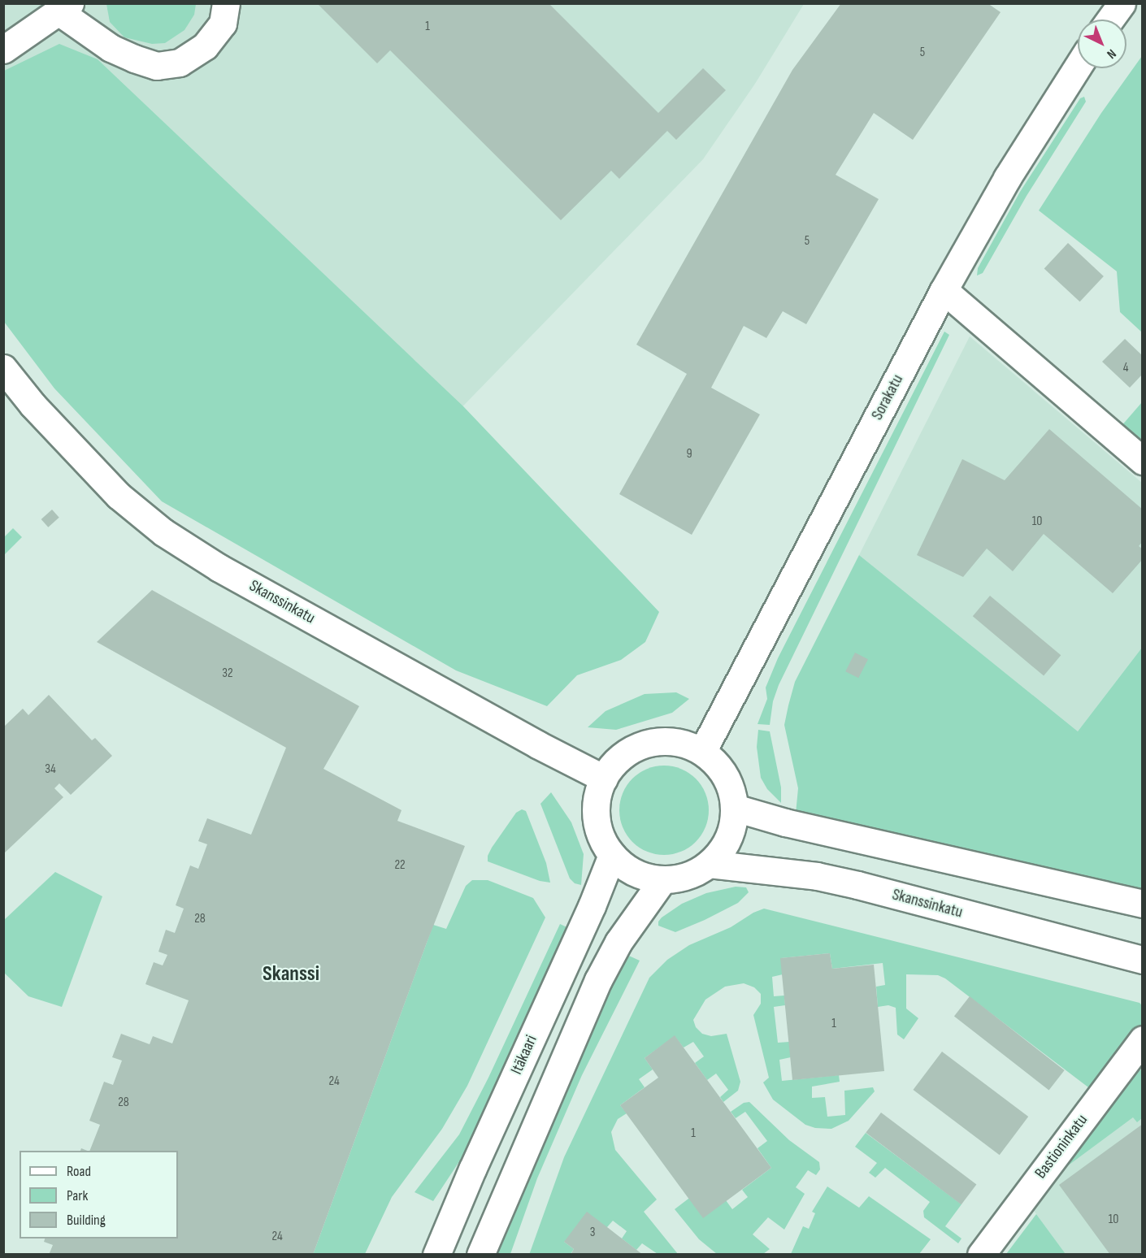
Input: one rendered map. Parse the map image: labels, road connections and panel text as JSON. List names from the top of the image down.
{
  "streets": {
    "street": [
      "Sorakatu",
      "Skanssinkatu",
      "Itäkaari",
      "Bastioninkatu"
    ]
  },
  "crossings": [
    ["Sorakatu", "Skanssinkatu"],
    ["Sorakatu", "Itäkaari"],
    ["Skanssinkatu", "Itäkaari"]
  ],
  "districts": ["Skanssi"],
  "house_numbers": [
    "1",
    "5",
    "5",
    "4",
    "9",
    "10",
    "32",
    "34",
    "22",
    "28",
    "1",
    "24",
    "28",
    "1",
    "10",
    "3",
    "24"
  ],
  "legend": ["Road", "Park", "Building"],
  "north": "bottom right"
}
